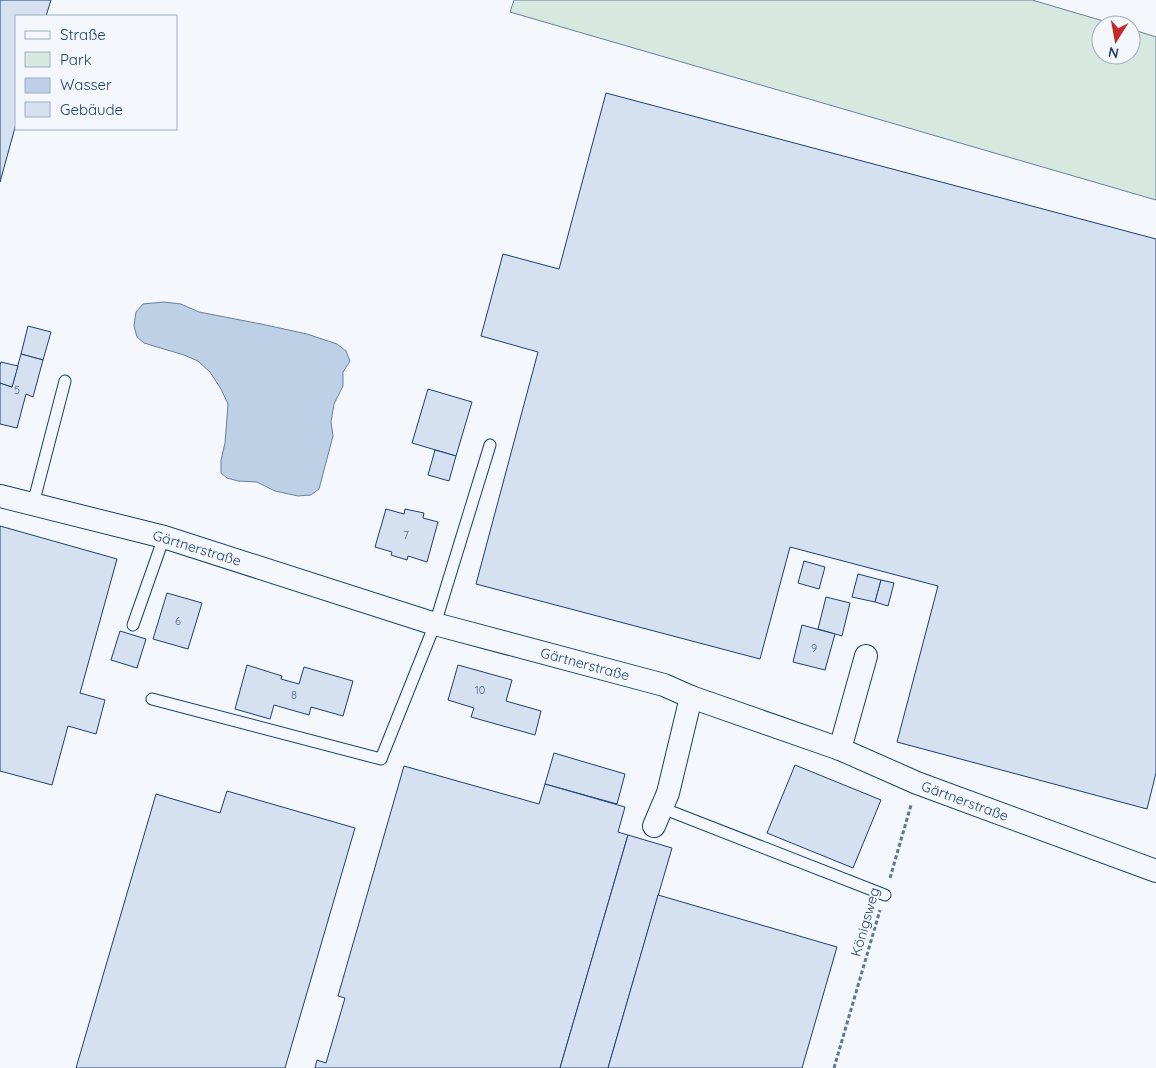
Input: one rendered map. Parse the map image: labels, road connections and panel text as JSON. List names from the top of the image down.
{
  "streets": {
    "street": ["Gärtnerstraße"],
    "path": ["Königsweg"]
  },
  "crossings": [
    ["Gärtnerstraße", "Königsweg"]
  ],
  "house_numbers": [
    "5",
    "7",
    "6",
    "9",
    "10",
    "8"
  ],
  "legend": [
    "Straße",
    "Park",
    "Wasser",
    "Gebäude"
  ],
  "north": "bottom"
}
